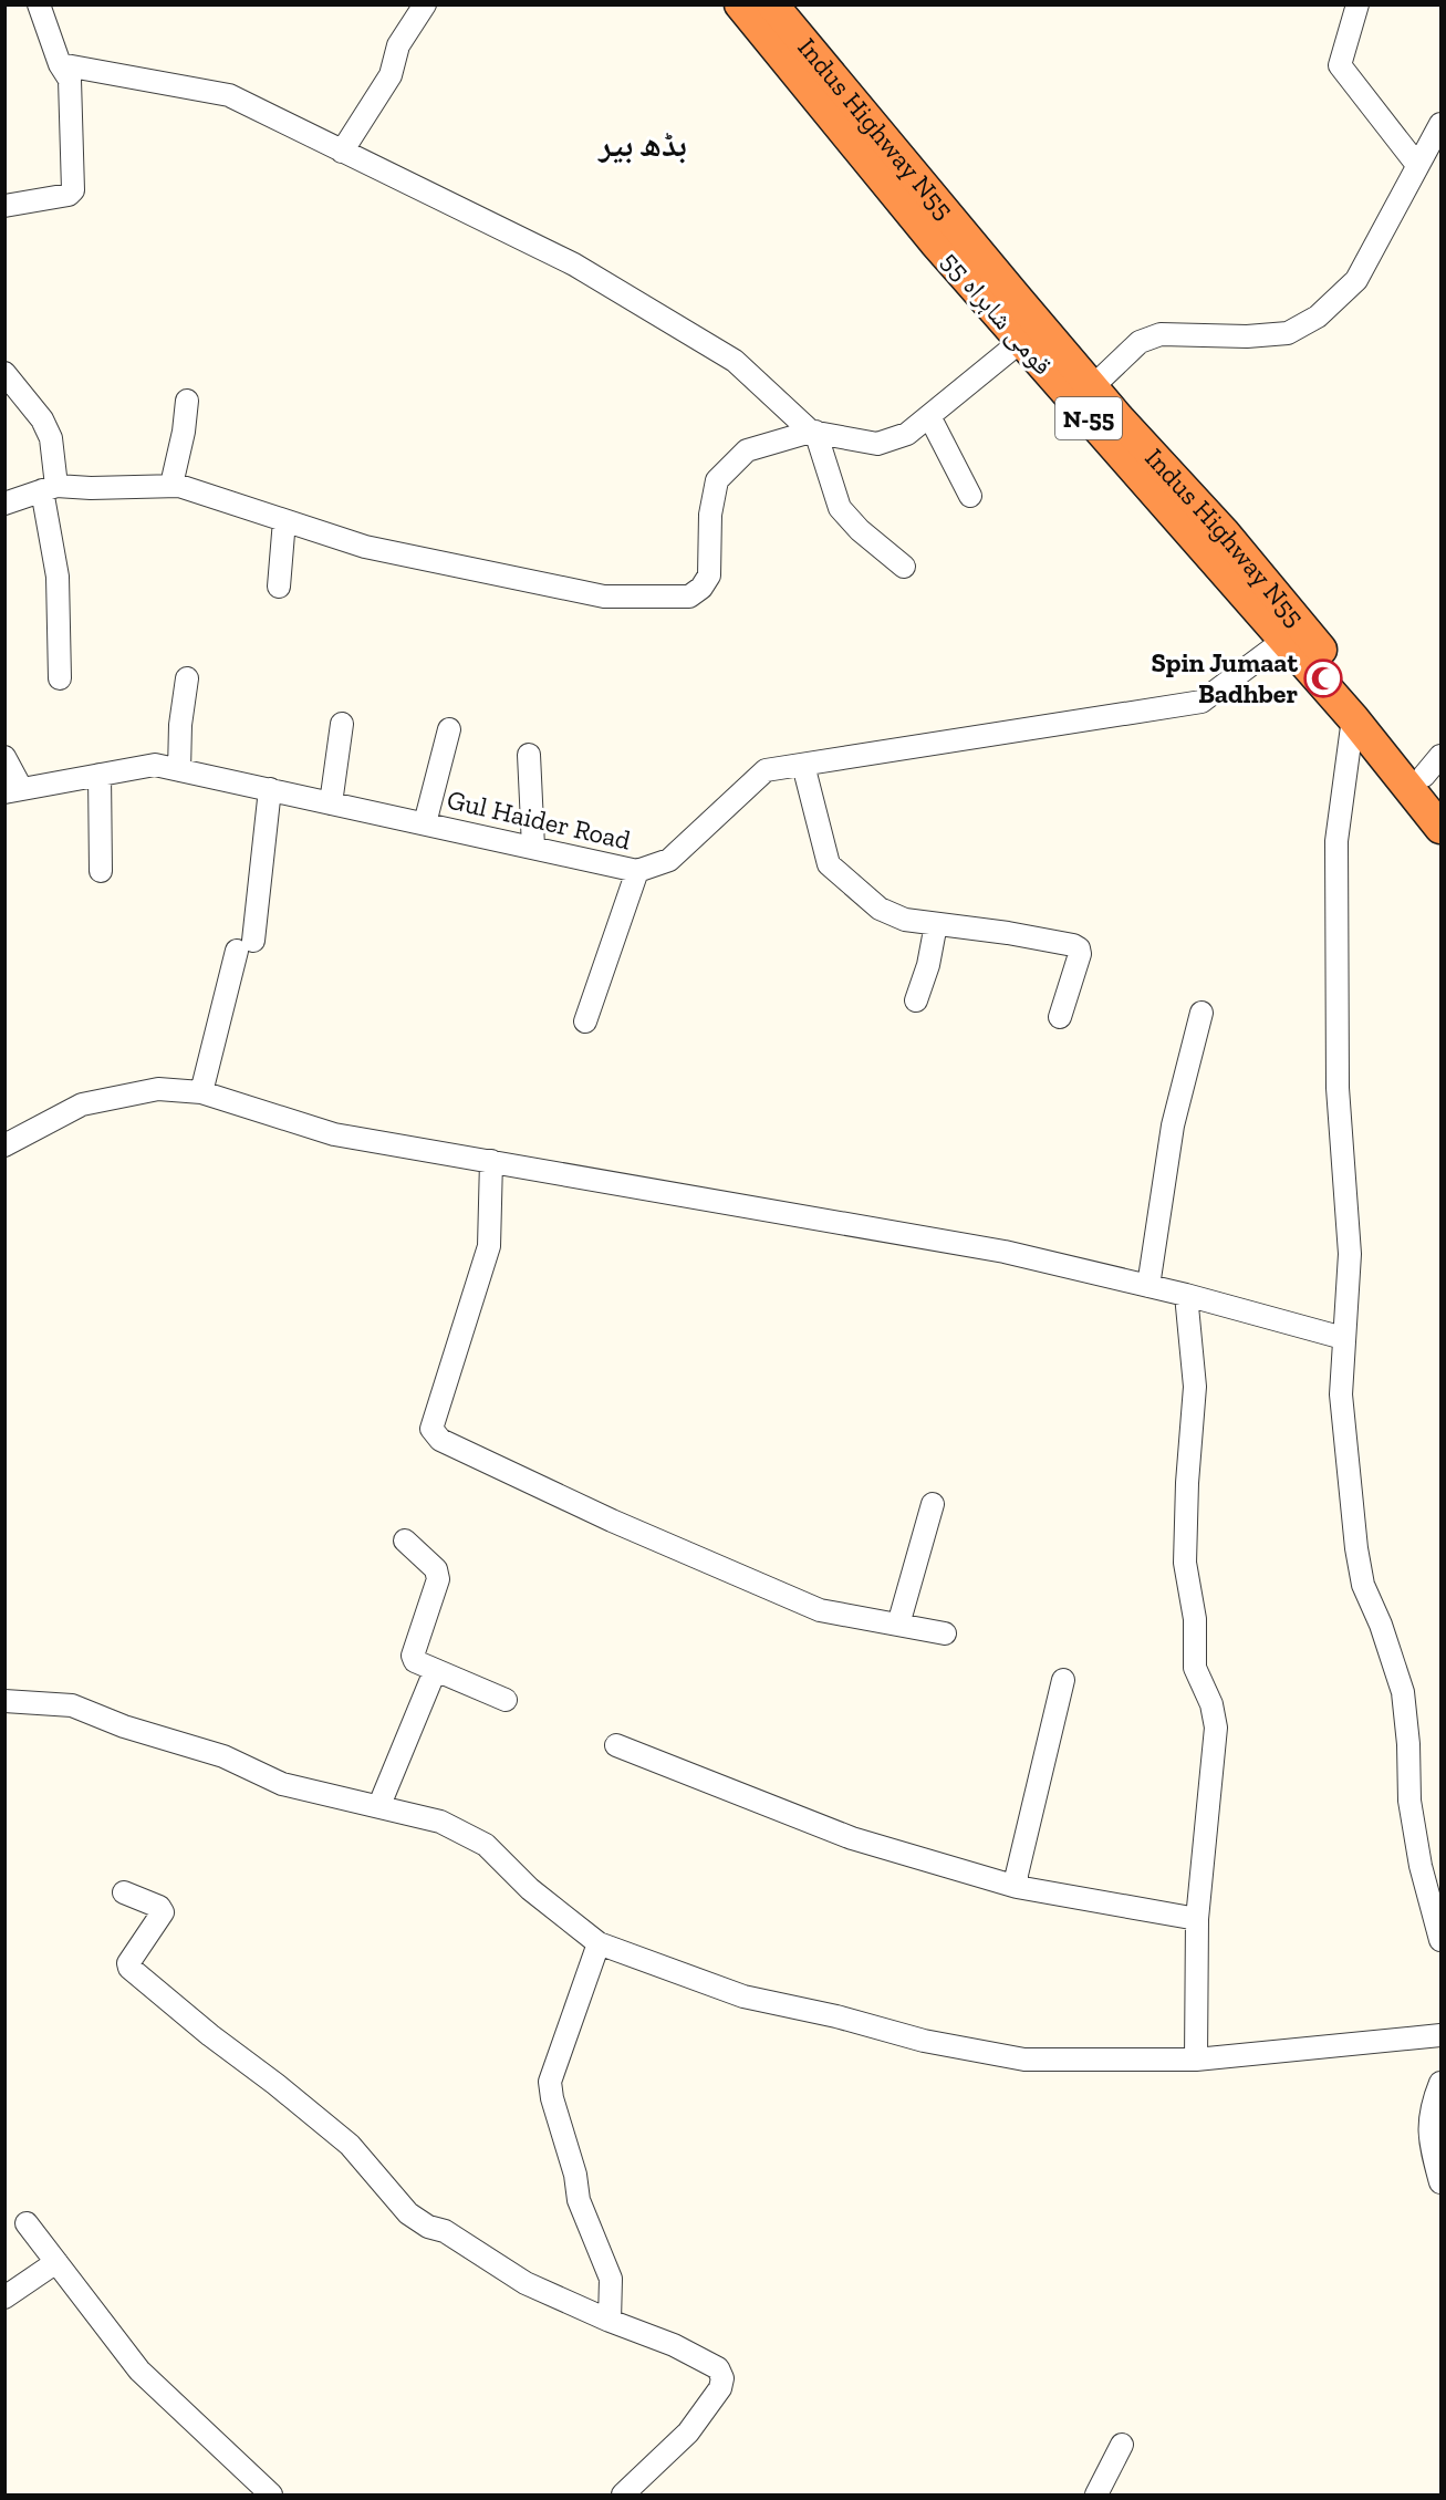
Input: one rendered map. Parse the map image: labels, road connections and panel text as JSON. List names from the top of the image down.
{
  "streets": {
    "highway": ["Indus Highway N55", "قومی شاہراہ 55", "N-55"],
    "street": ["Gul Haider Road"]
  },
  "crossings": [
    ["قومی شاہراہ 55", "Gul Haider Road"]
  ],
  "districts": ["بڈھ بیر"],
  "places": {
    "mosque": ["Spin Jumaat Badhber"]
  }
}
